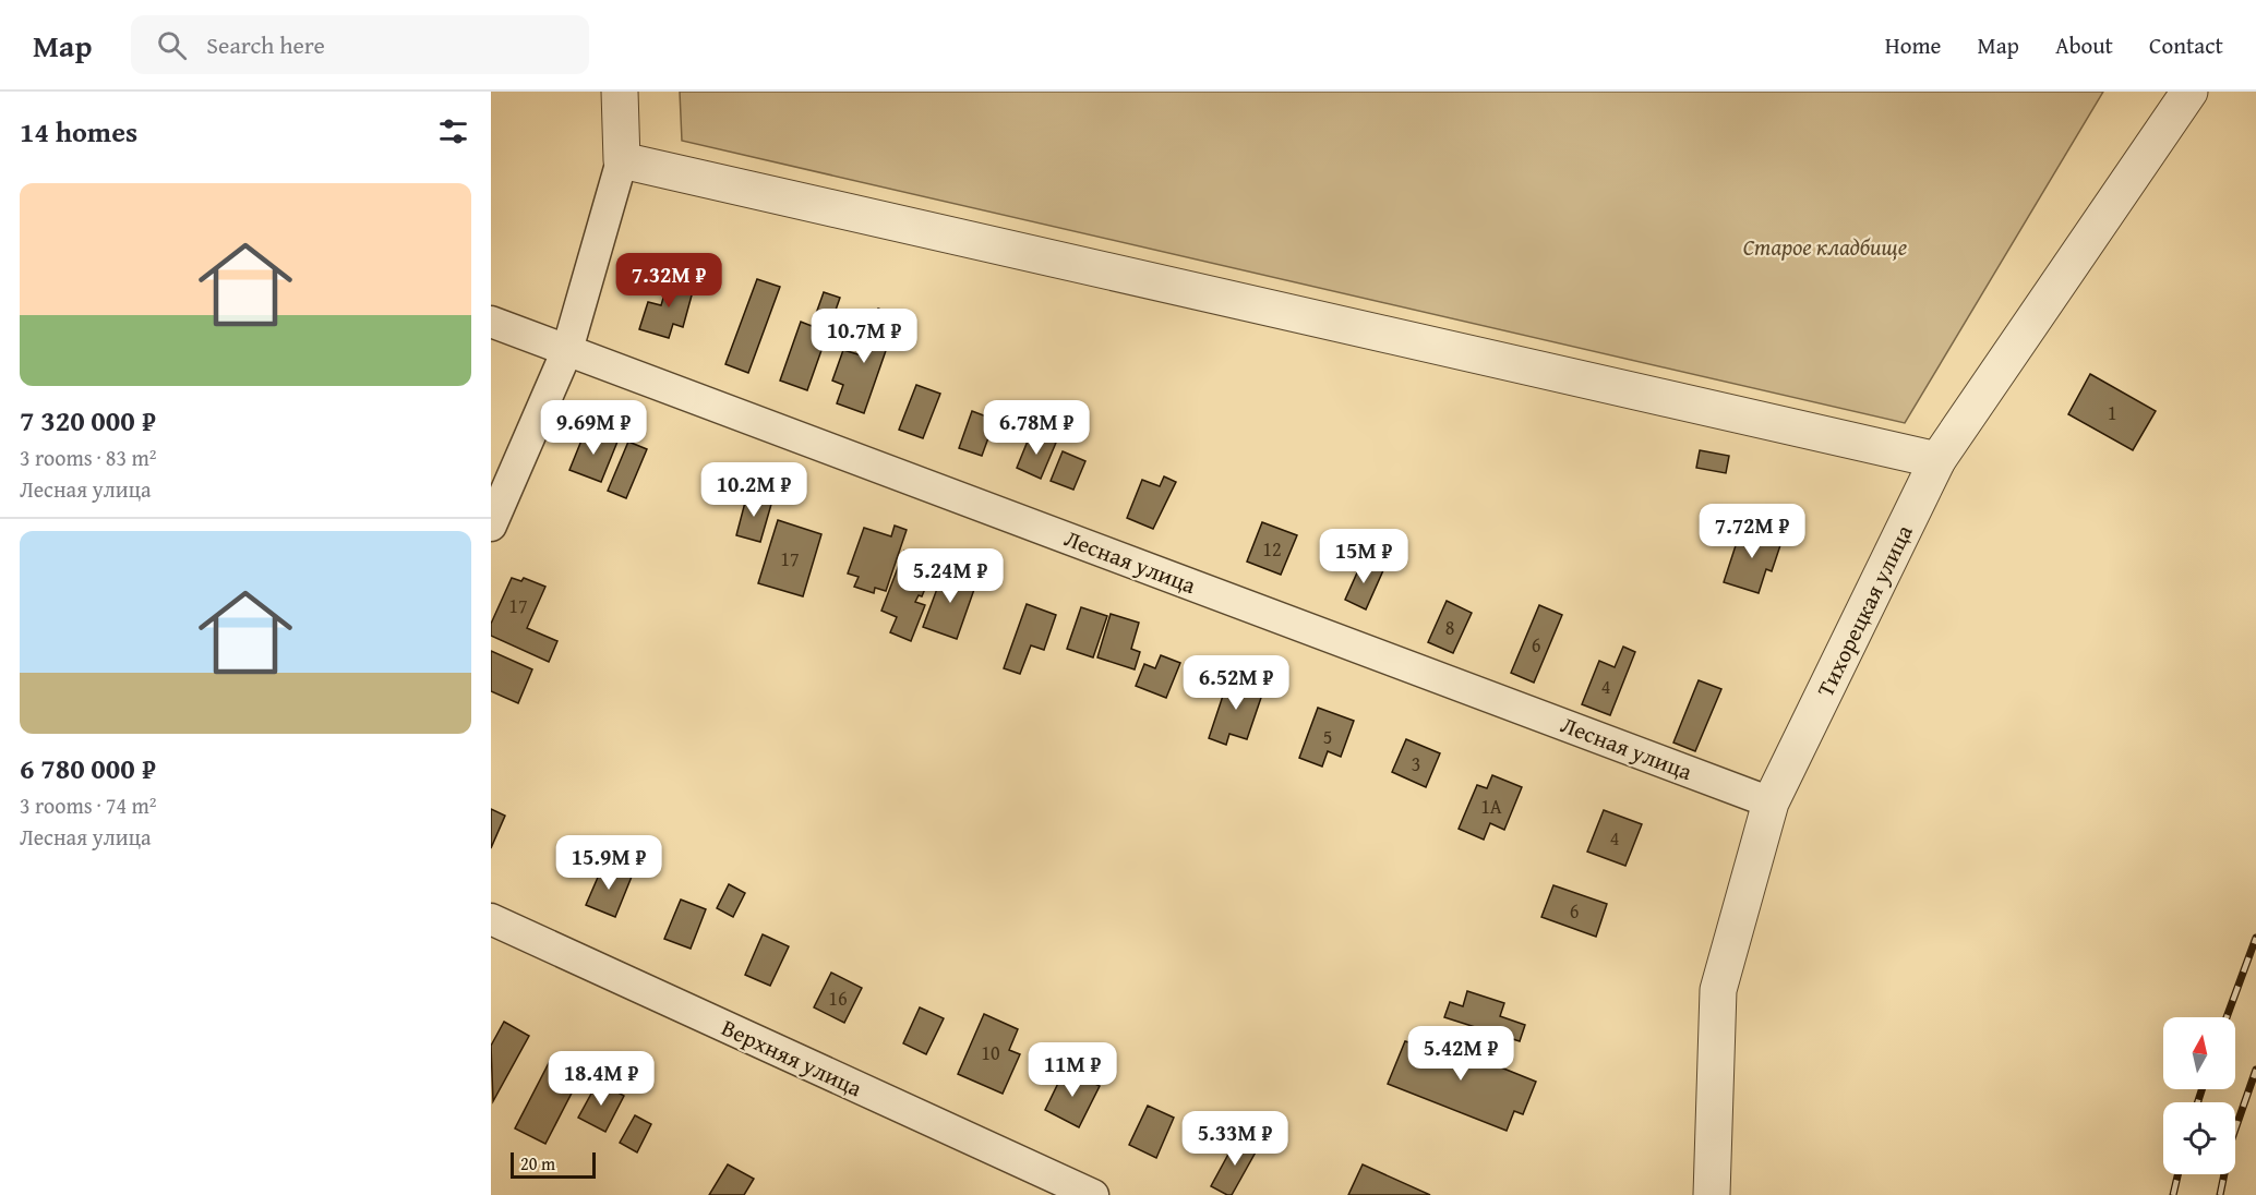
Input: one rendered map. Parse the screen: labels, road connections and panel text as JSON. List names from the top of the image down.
{
  "streets": {
    "street": ["Лесная улица", "Тихорецкая улица", "Верхняя улица"]
  },
  "crossings": [
    ["Лесная улица", "Тихорецкая улица"]
  ],
  "parks": ["Старое кладбище"],
  "house_numbers": [
    "1",
    "12",
    "17",
    "17",
    "8",
    "6",
    "4",
    "5",
    "3",
    "1А",
    "4",
    "6",
    "16",
    "10"
  ],
  "scale_bar": "20 m",
  "north": "top",
  "page": {
    "header": "Map",
    "search": "Search here",
    "nav": [
      "Home",
      "Map",
      "About",
      "Contact"
    ],
    "heading": "14 homes",
    "list": [
      {
        "name": "7 320 000 ₽",
        "note": "3 rooms · 83 m² · Лесная улица"
      },
      {
        "name": "6 780 000 ₽",
        "note": "3 rooms · 74 m² · Лесная улица"
      }
    ],
    "price": [
      "7.32M ₽",
      "10.7M ₽",
      "9.69M ₽",
      "6.78M ₽",
      "10.2M ₽",
      "7.72M ₽",
      "15M ₽",
      "5.24M ₽",
      "6.52M ₽",
      "15.9M ₽",
      "5.42M ₽",
      "11M ₽",
      "18.4M ₽",
      "5.33M ₽"
    ],
    "scale": "20 m"
  }
}
